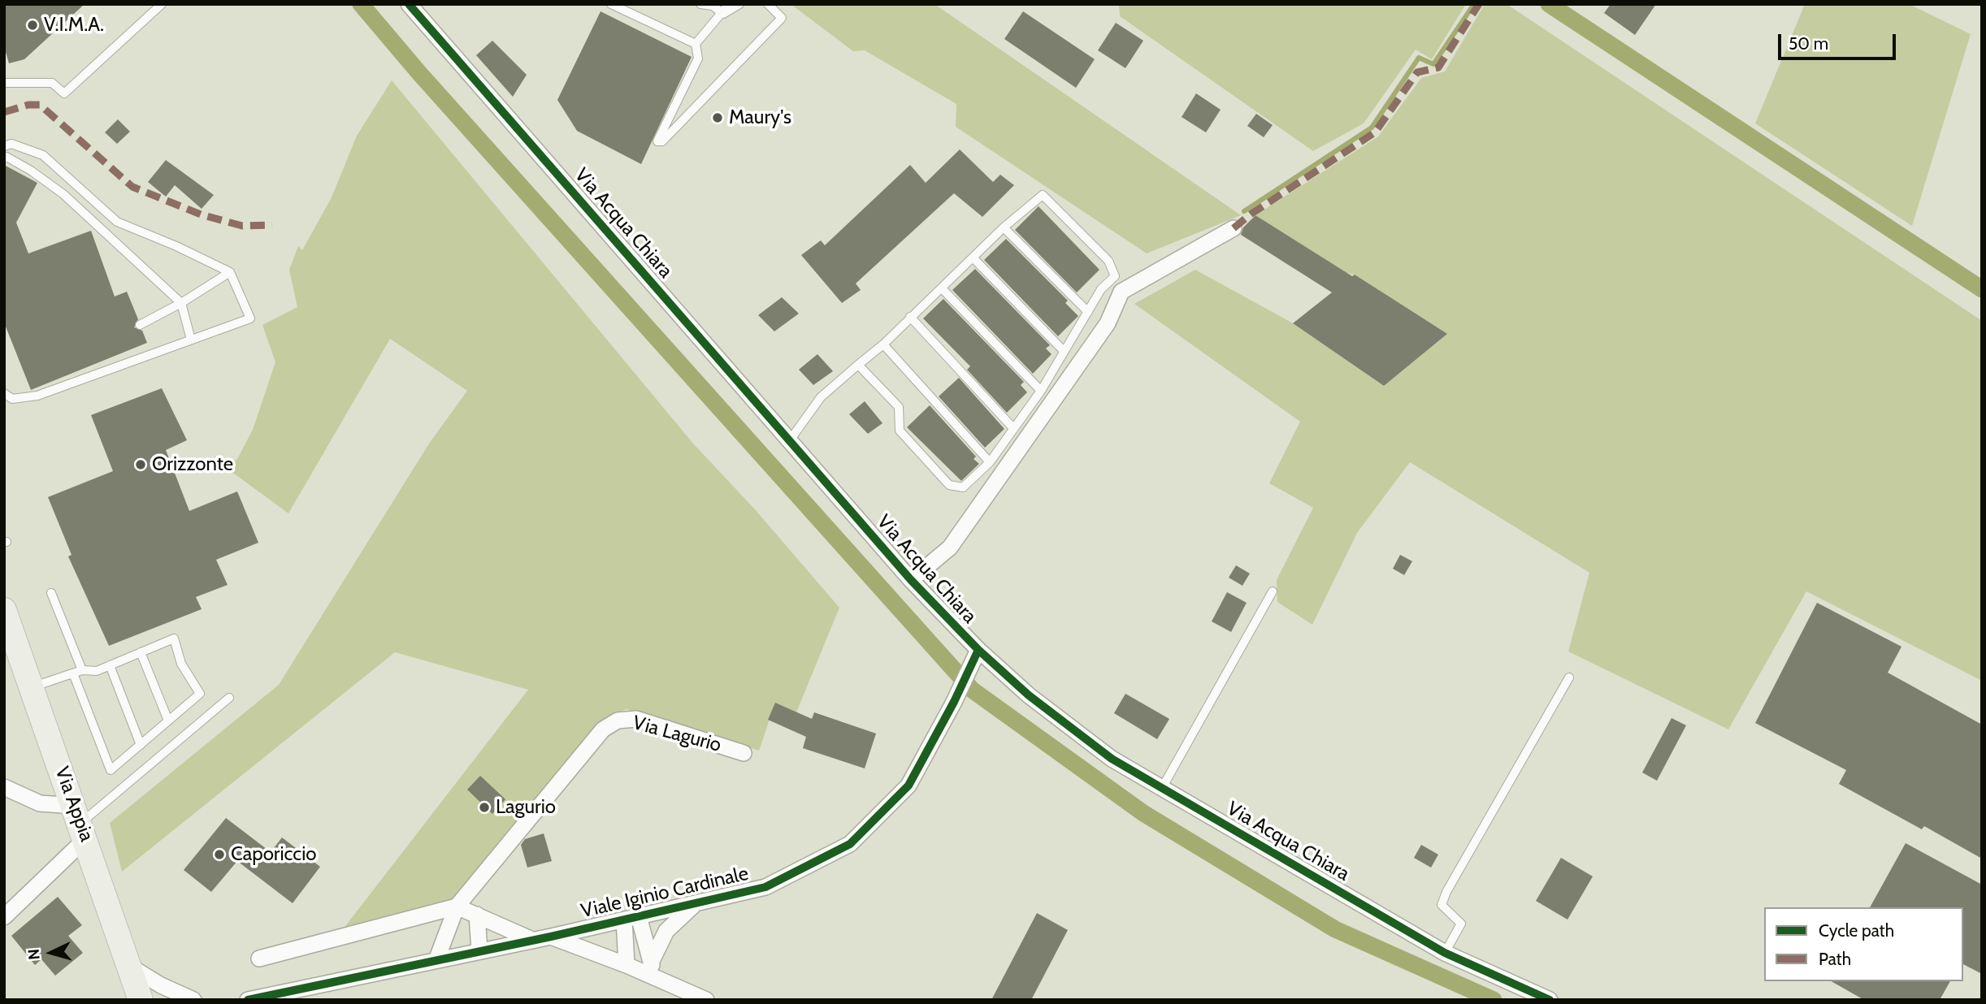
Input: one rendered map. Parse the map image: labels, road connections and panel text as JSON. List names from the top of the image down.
{
  "streets": {
    "main road": ["Via Appia"],
    "street": ["Via Acqua Chiara", "Via Lagurio", "Viale Iginio Cardinale"]
  },
  "crossings": [
    ["Via Acqua Chiara", "Viale Iginio Cardinale"],
    ["Via Lagurio", "Viale Iginio Cardinale"]
  ],
  "places": [
    "V.I.M.A.",
    "Maury's",
    "Orizzonte",
    "Lagurio",
    "Caporiccio"
  ],
  "legend": ["Cycle path", "Path"],
  "scale_bar": "50 m",
  "north": "left"
}
